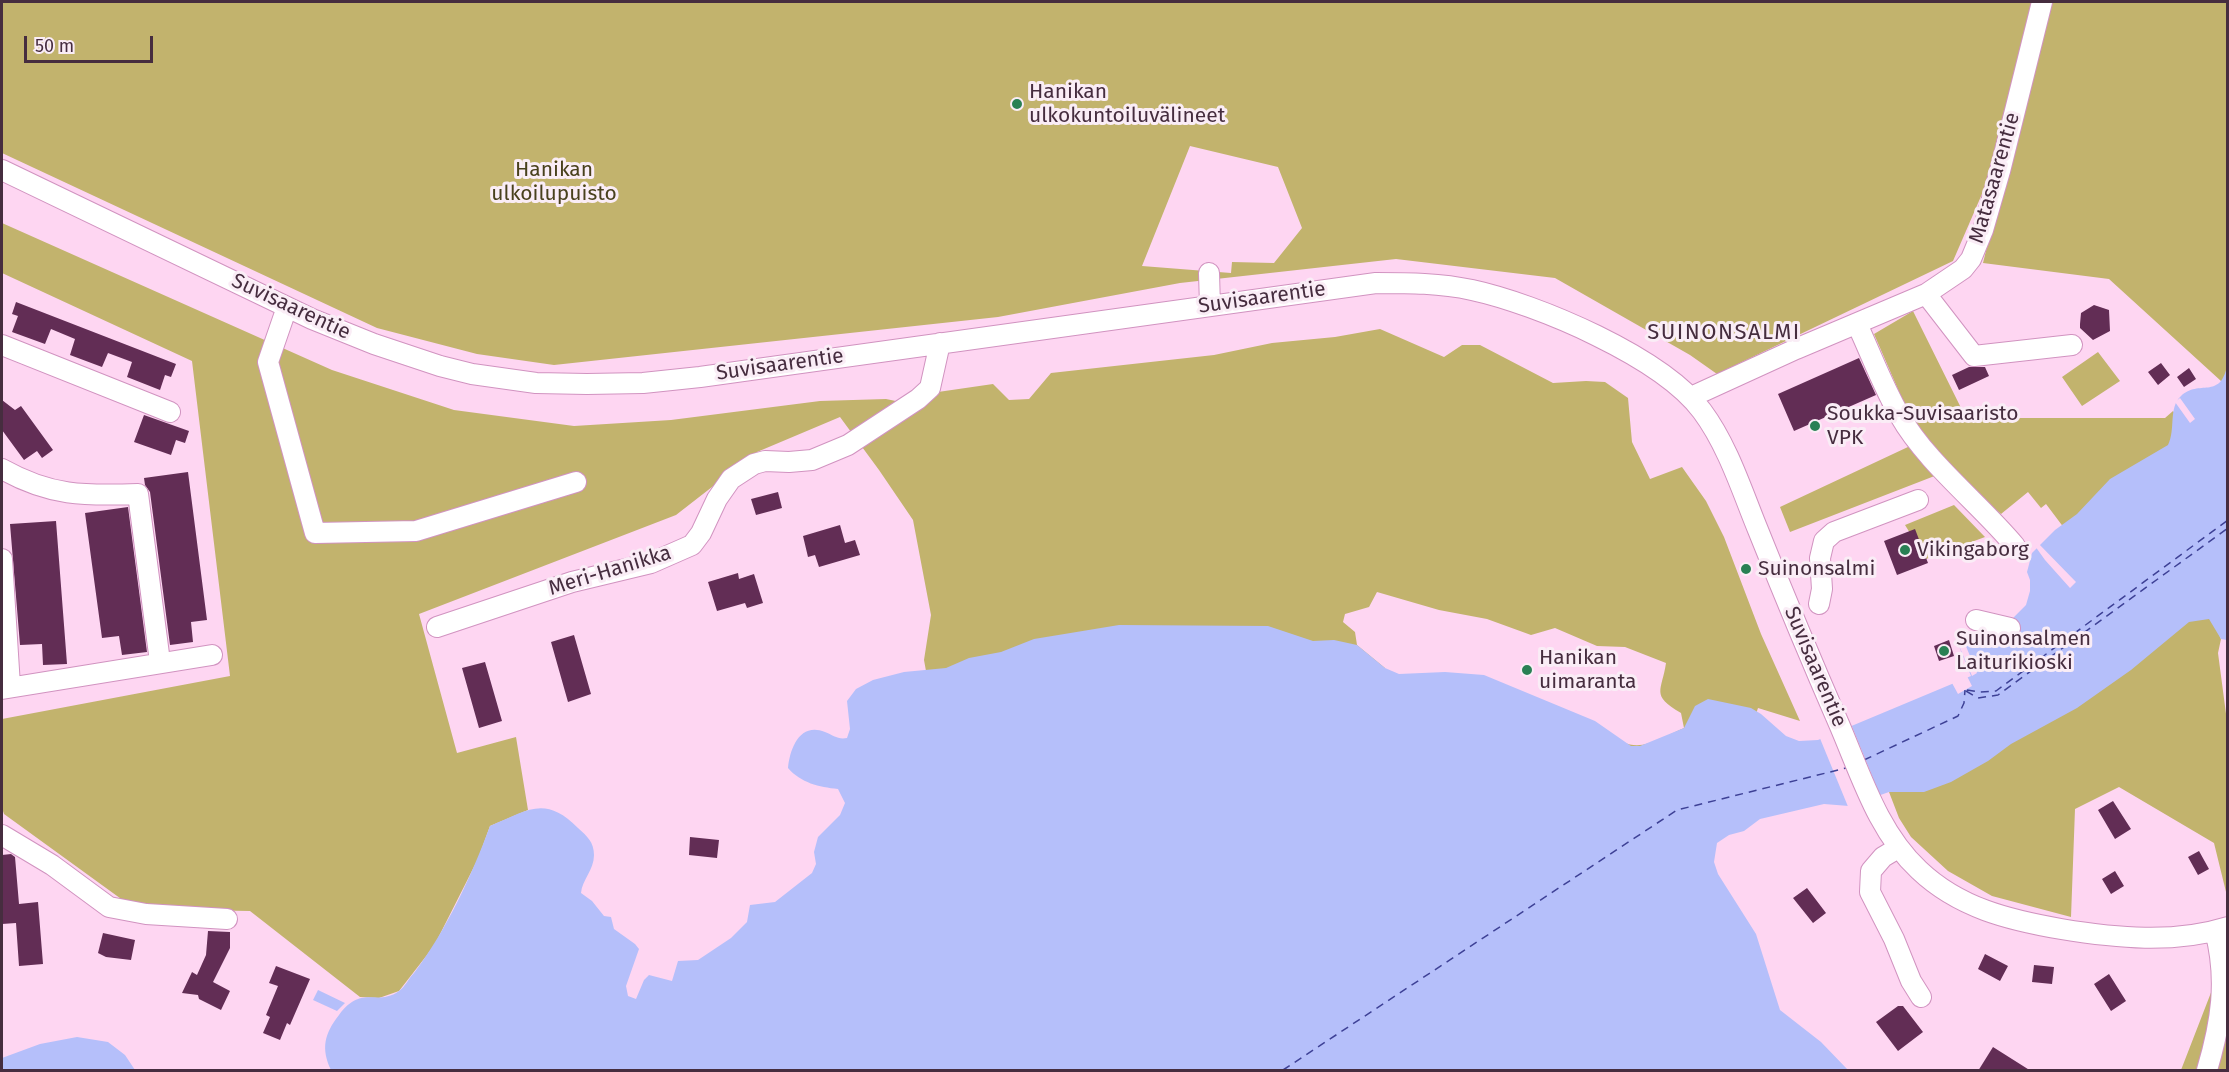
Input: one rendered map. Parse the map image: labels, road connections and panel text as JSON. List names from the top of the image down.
{
  "streets": {
    "street": ["Matasaarentie", "Suvisaarentie", "Meri-Hanikka"]
  },
  "crossings": [
    ["Matasaarentie", "Suvisaarentie"],
    ["Suvisaarentie", "Meri-Hanikka"]
  ],
  "districts": ["SUINONSALMI"],
  "parks": ["Hanikan ulkoilupuisto"],
  "places": [
    "Hanikan ulkokuntoiluvälineet",
    "Soukka-Suvisaaristo VPK",
    "Vikingaborg",
    "Suinonsalmi",
    "Suinonsalmen Laiturikioski",
    "Hanikan uimaranta"
  ],
  "scale_bar": "50 m"
}
